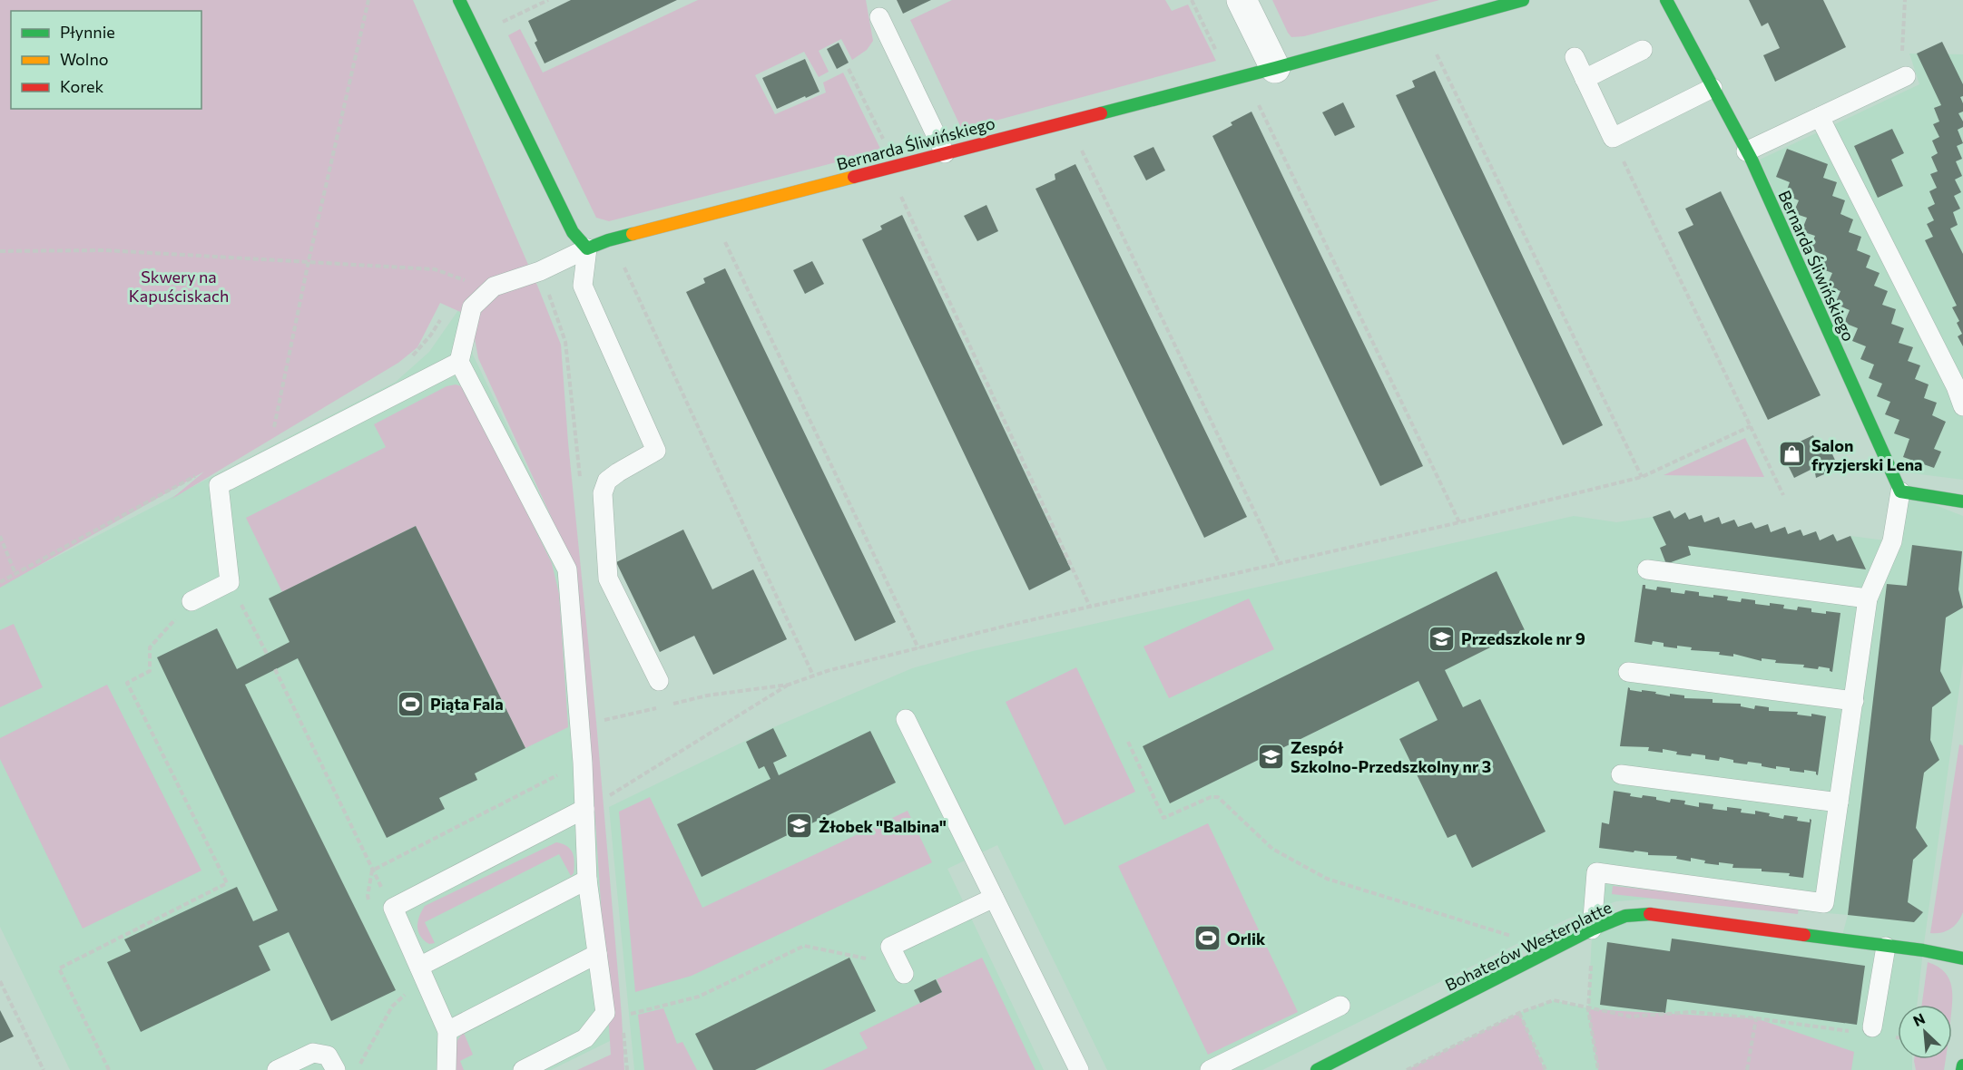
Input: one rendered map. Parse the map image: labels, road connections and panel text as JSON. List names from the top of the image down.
{
  "streets": {
    "street": ["Bernarda Śliwińskiego", "Bohaterów Westerplatte"]
  },
  "parks": ["Skwery na Kapuściskach"],
  "places": {
    "shop": ["Salon fryzjerski Lena"],
    "school or university": ["Przedszkole nr 9", "Zespół Szkolno-Przedszkolny nr 3", "Żłobek \"Balbina\""],
    "sports": ["Piąta Fala", "Orlik"]
  },
  "legend": ["Płynnie", "Wolno", "Korek"],
  "north": "top left"
}
